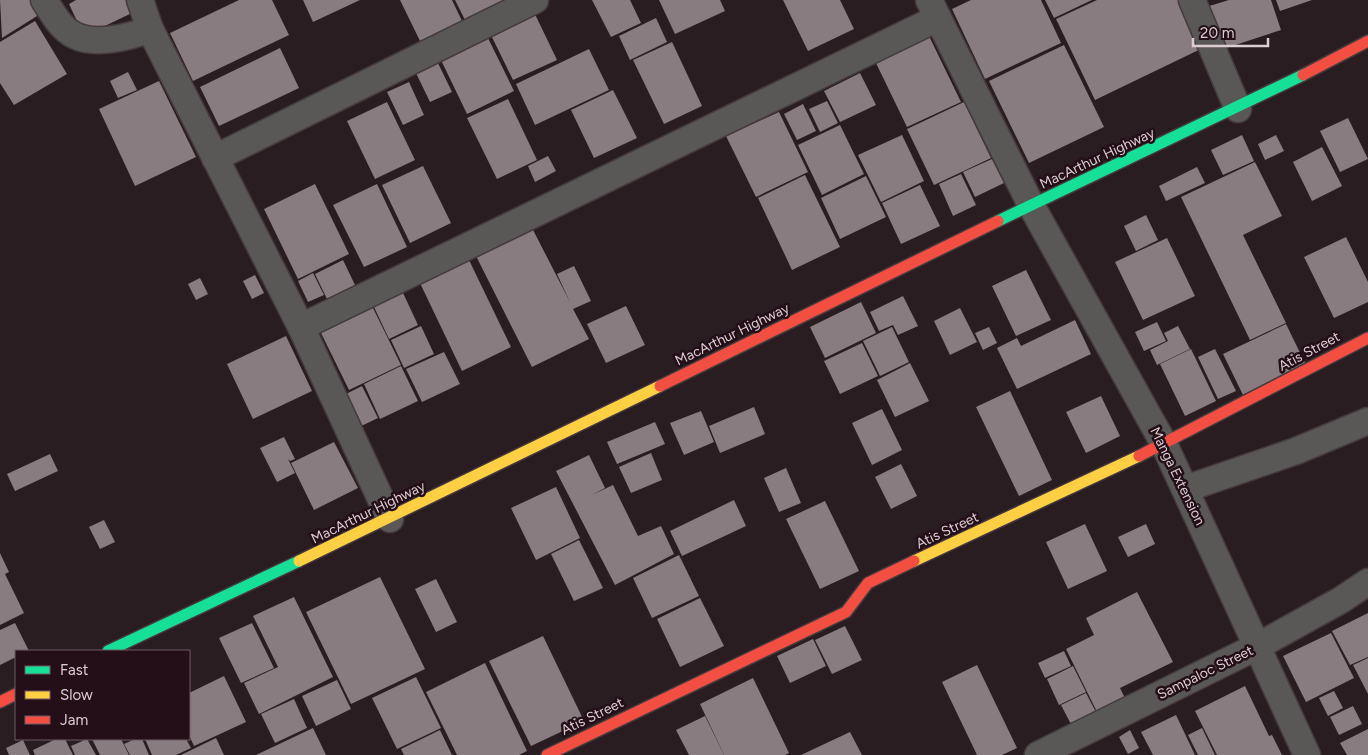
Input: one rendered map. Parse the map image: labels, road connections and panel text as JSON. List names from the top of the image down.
{
  "streets": {
    "main road": ["MacArthur Highway", "Atis Street"],
    "street": ["Manga Extension", "Sampaloc Street"]
  },
  "crossings": [
    ["MacArthur Highway", "Manga Extension"],
    ["Atis Street", "Manga Extension"],
    ["Manga Extension", "Sampaloc Street"]
  ],
  "legend": ["Fast", "Slow", "Jam"],
  "scale_bar": "20 m"
}
